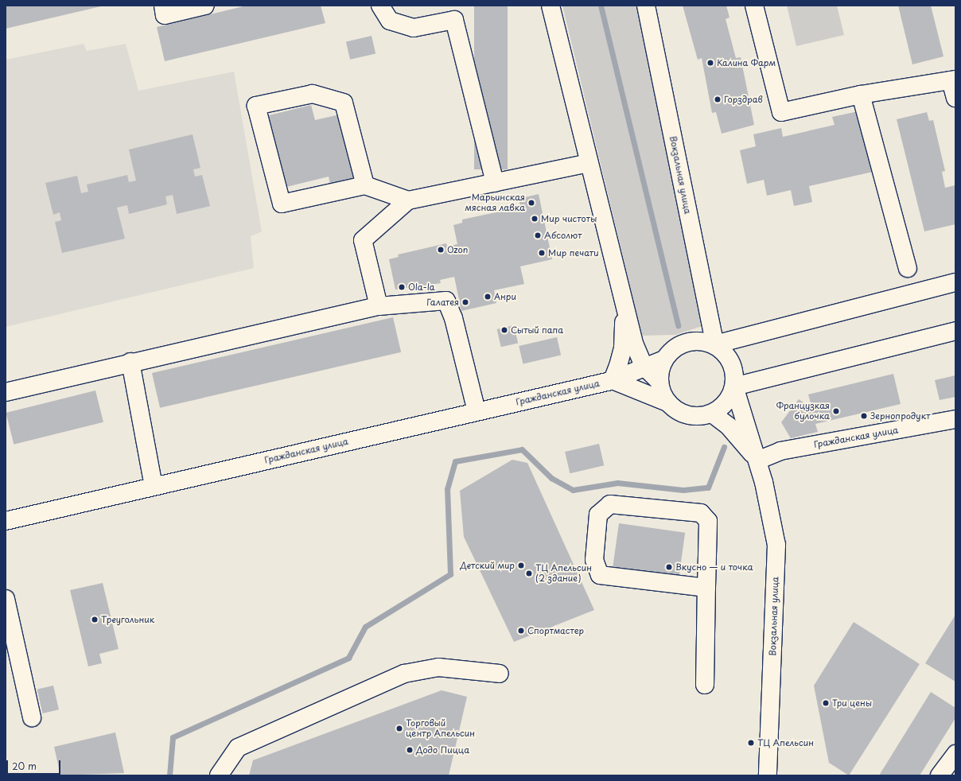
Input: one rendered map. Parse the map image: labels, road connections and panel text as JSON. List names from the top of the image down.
{
  "streets": {
    "street": ["Вокзальная улица", "Гражданская улица"]
  },
  "crossings": [
    ["Вокзальная улица", "Гражданская улица"]
  ],
  "places": [
    "Калина Фарм",
    "Горздрав",
    "Марьинская мясная лавка",
    "Мир чистоты",
    "Абсолют",
    "Ozon",
    "Мир печати",
    "Ola-la",
    "Анри",
    "Галатея",
    "Сытый папа",
    "Французкая булочка",
    "Зернопродукт",
    "Детский мир",
    "Вкусно — и точка",
    "ТЦ Апельсин (2 здание)",
    "Треугольник",
    "Спортмастер",
    "Три цены",
    "Торговый центр Апельсин",
    "ТЦ Апельсин",
    "Додо Пицца"
  ],
  "scale_bar": "20 m"
}
